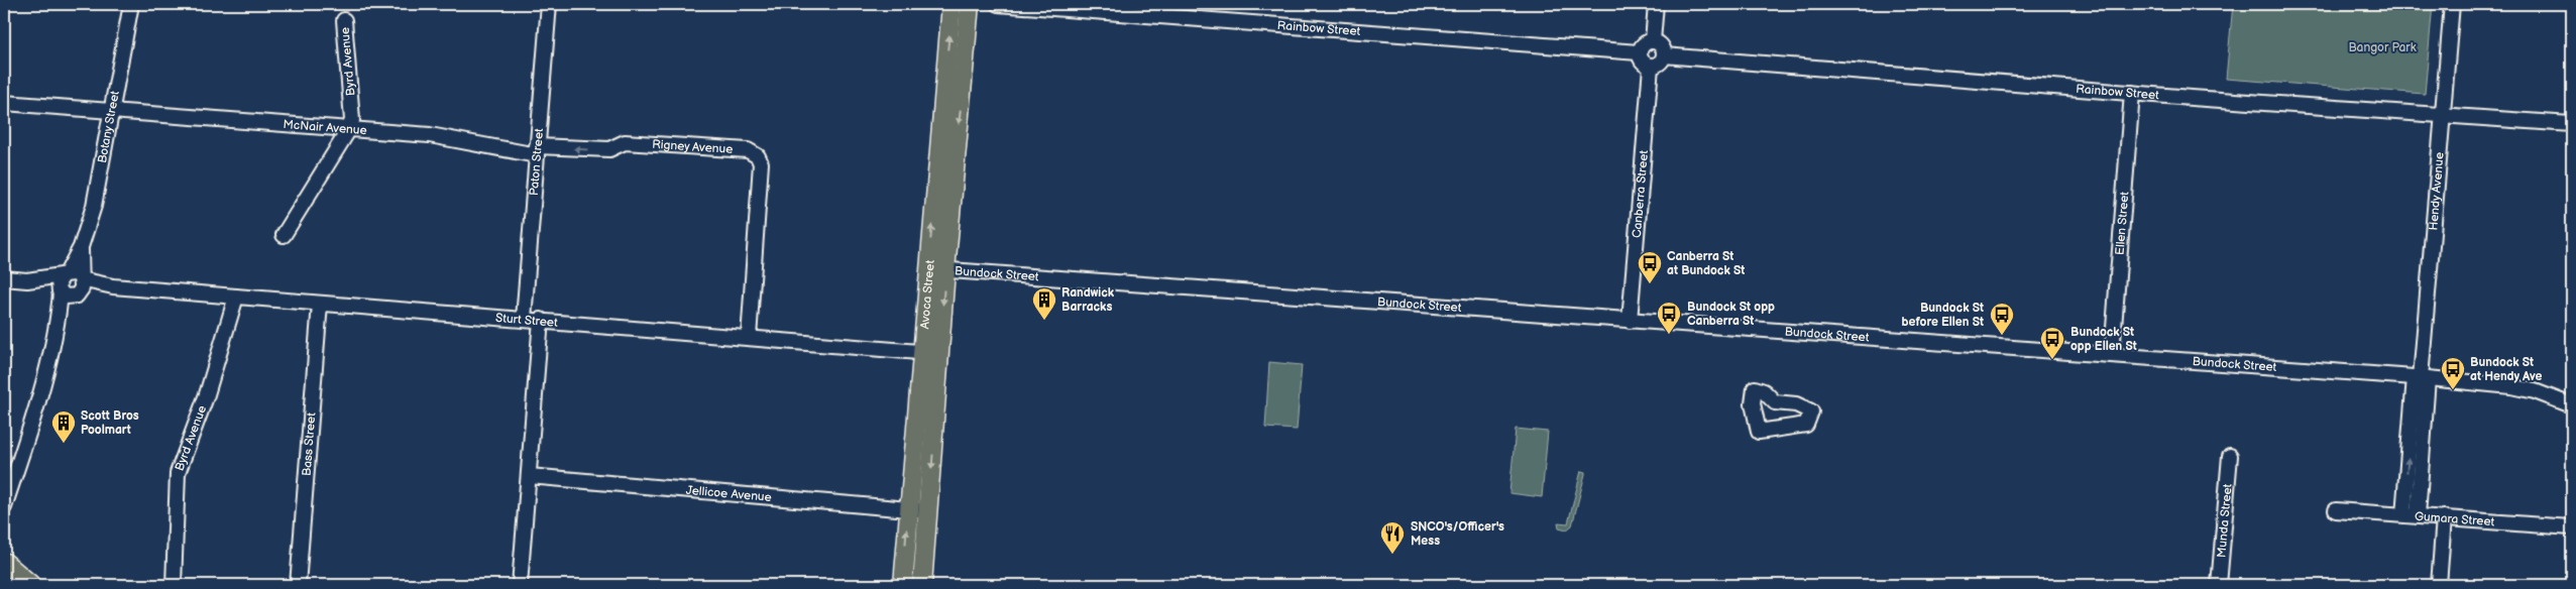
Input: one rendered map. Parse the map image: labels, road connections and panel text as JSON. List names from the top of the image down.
{
  "streets": {
    "main road": ["Avoca Street"],
    "street": [
      "Rainbow Street",
      "Byrd Avenue",
      "Botany Street",
      "McNair Avenue",
      "Rigney Avenue",
      "Paton Street",
      "Hendy Avenue",
      "Canberra Street",
      "Ellen Street",
      "Bundock Street",
      "Sturt Street",
      "Bass Street",
      "Jellicoe Avenue",
      "Gumara Street",
      "Munda Street"
    ]
  },
  "crossings": [
    ["Rainbow Street", "Hendy Avenue"],
    ["Rainbow Street", "Canberra Street"],
    ["Rainbow Street", "Ellen Street"],
    ["Byrd Avenue", "McNair Avenue"],
    ["Byrd Avenue", "Sturt Street"],
    ["Botany Street", "McNair Avenue"],
    ["Botany Street", "Sturt Street"],
    ["McNair Avenue", "Rigney Avenue"],
    ["McNair Avenue", "Paton Street"],
    ["Rigney Avenue", "Paton Street"],
    ["Rigney Avenue", "Sturt Street"],
    ["Paton Street", "Sturt Street"],
    ["Hendy Avenue", "Bundock Street"],
    ["Hendy Avenue", "Gumara Street"],
    ["Canberra Street", "Bundock Street"],
    ["Ellen Street", "Bundock Street"],
    ["Bundock Street", "Avoca Street"],
    ["Avoca Street", "Sturt Street"],
    ["Avoca Street", "Jellicoe Avenue"],
    ["Sturt Street", "Bass Street"]
  ],
  "parks": ["Bangor Park"],
  "places": {
    "bus stop": [
      "Canberra St at Bundock St",
      "Bundock St opp Canberra St",
      "Bundock St before Ellen St",
      "Bundock St opp Ellen St",
      "Bundock St at Hendy Ave"
    ],
    "building": ["Randwick Barracks", "Scott Bros Poolmart"],
    "restaurant": ["SNCO's/Officer's Mess"]
  }
}
